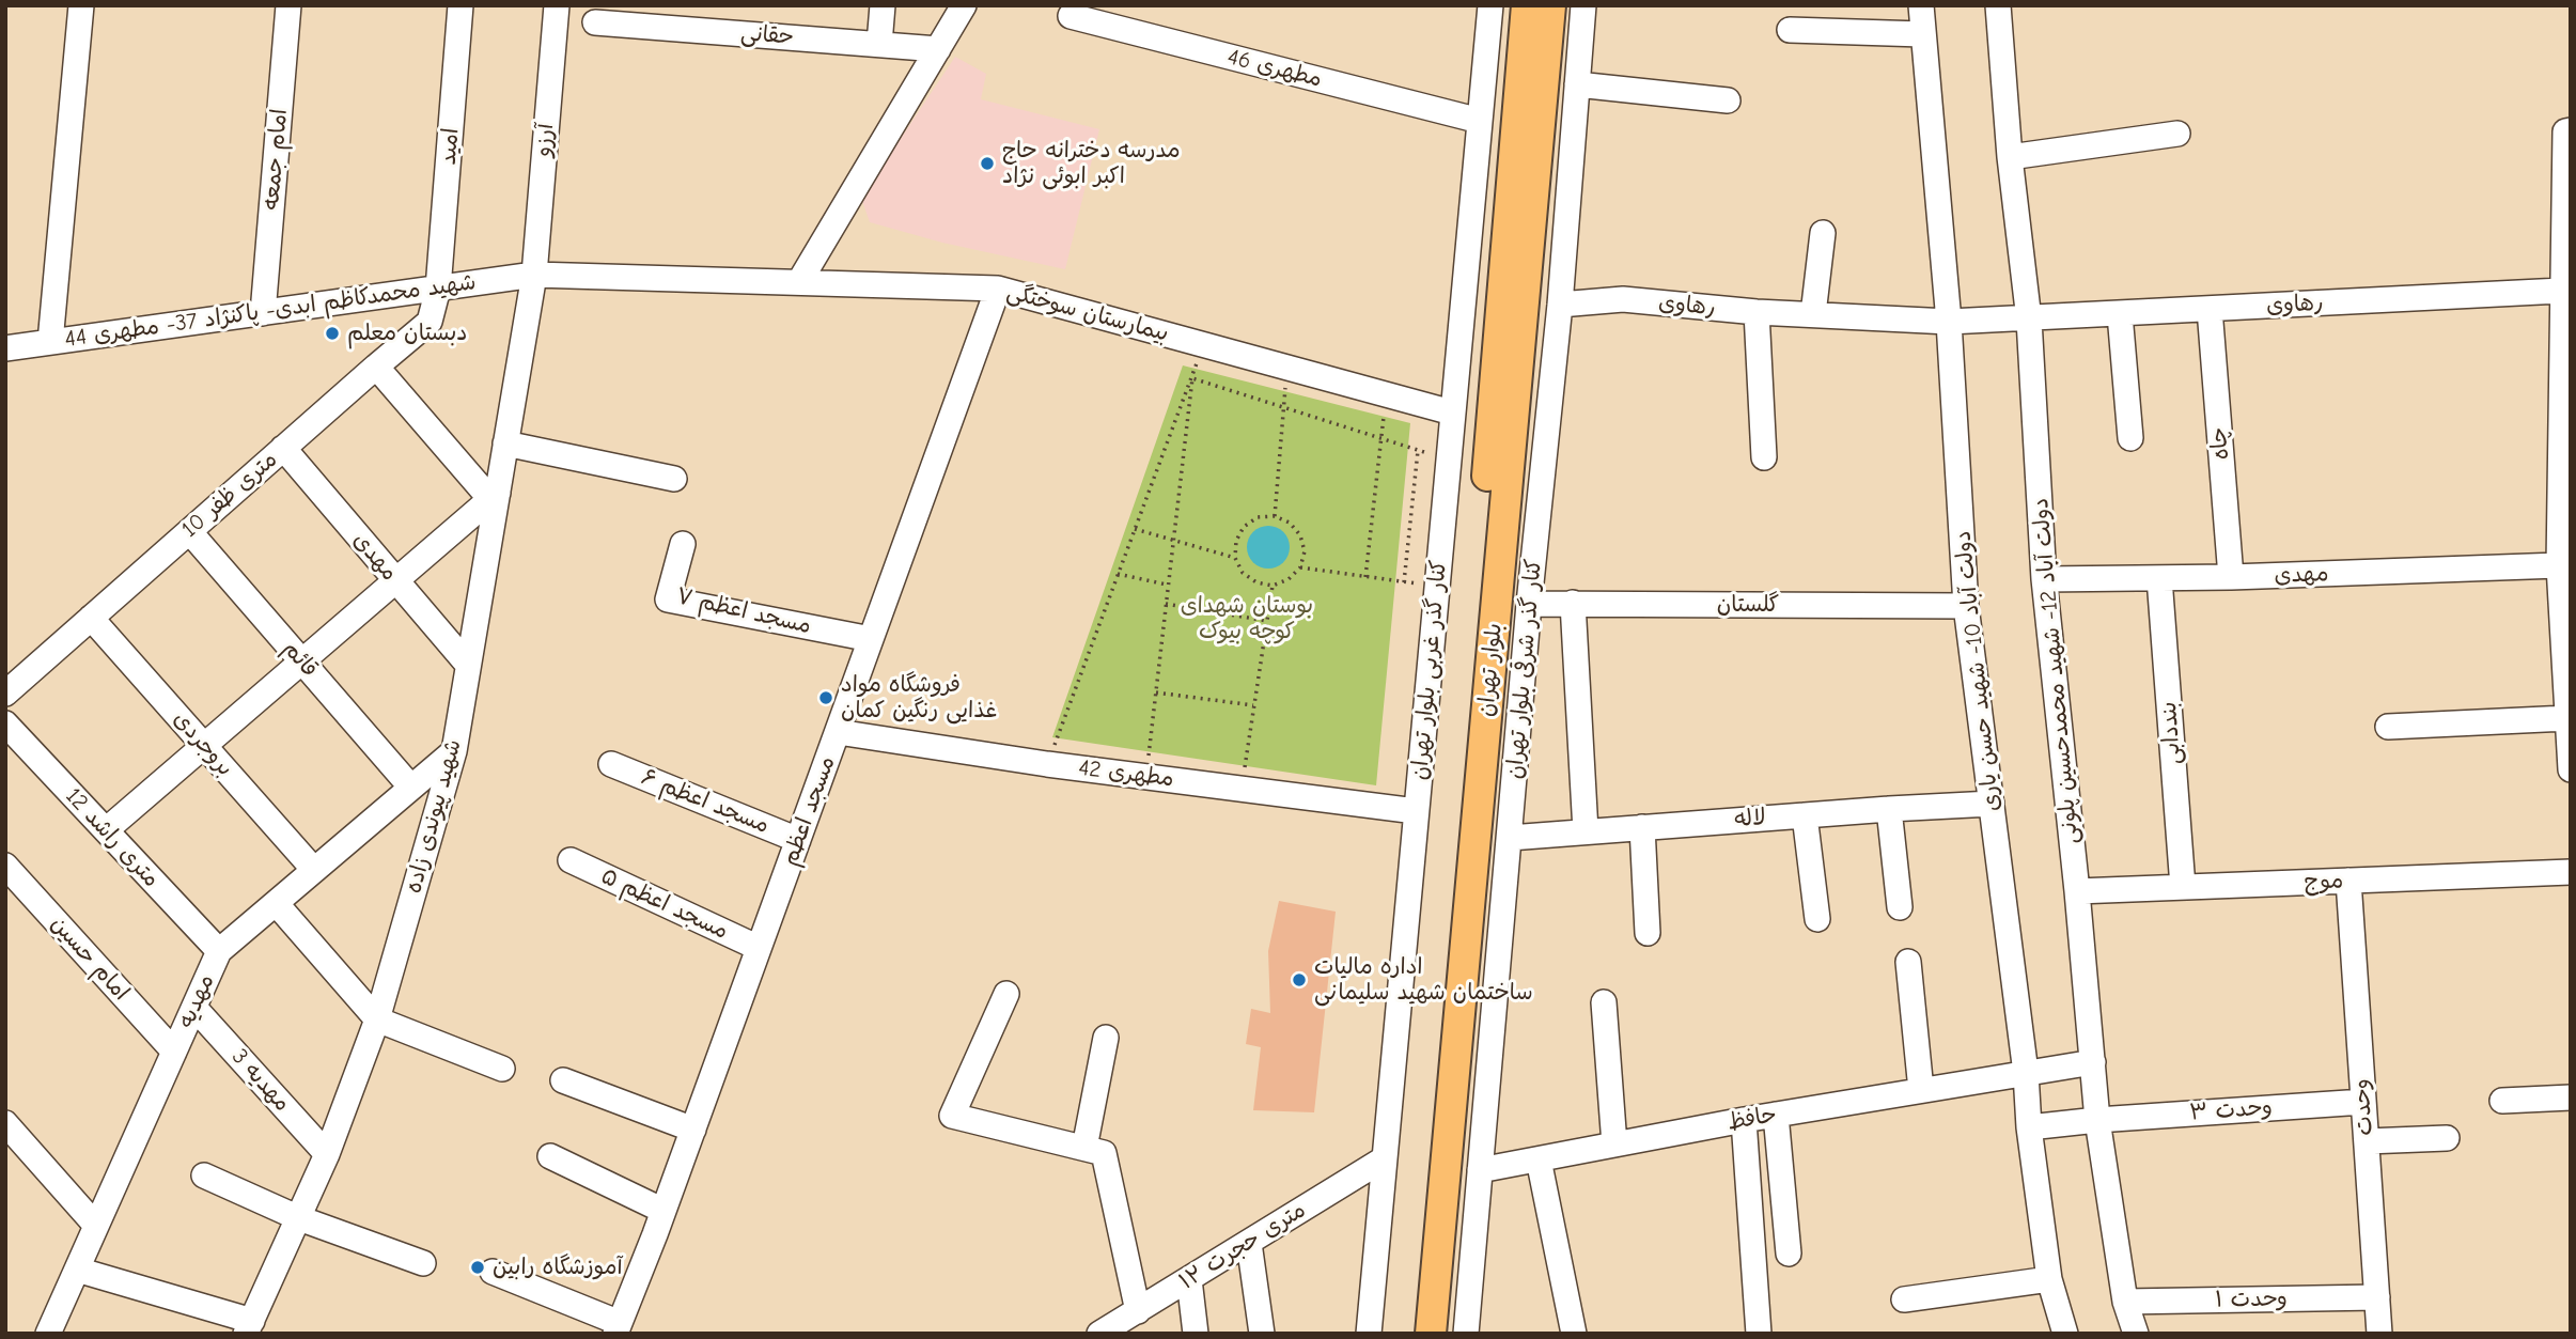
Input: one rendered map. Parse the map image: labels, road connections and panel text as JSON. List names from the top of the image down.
{
  "streets": {
    "main road": ["بلوار تهران"],
    "street": [
      "حقانی",
      "مطهری 46",
      "آرزو",
      "امید",
      "امام جمعه",
      "رهاوی",
      "شهید محمدکاظم ابدی- پاکنژاد 37- مطهری 44",
      "بیمارستان سوختگی",
      "چاه",
      "10 متری ظفر",
      "مهدی",
      "گلستان",
      "مسجد اعظم ۷",
      "قائم",
      "کنار گذر شرقی بلوار تهران",
      "کنار گذر غربی بلوار تهران",
      "دولت آباد 10- شهید حسن یاری",
      "دولت آباد 12- شهید محمدحسین پلونی",
      "بنددابی",
      "بروجردی",
      "مطهری 42",
      "مسجد اعظم ۶",
      "مسجد اعظم",
      "شهید پیوندی زاده",
      "لاله",
      "12 متری راشد",
      "موج",
      "مسجد اعظم ۵",
      "امام حسین",
      "مهدیه",
      "مهدیه 3",
      "وحدت",
      "وحدت ۳",
      "حافظ",
      "۱۲ متری حجرت",
      "وحدت ۱"
    ]
  },
  "crossings": [
    ["مطهری 46", "کنار گذر غربی بلوار تهران"],
    ["آرزو", "شهید محمدکاظم ابدی- پاکنژاد 37- مطهری 44"],
    ["آرزو", "بیمارستان سوختگی"],
    ["آرزو", "شهید پیوندی زاده"],
    ["امید", "شهید محمدکاظم ابدی- پاکنژاد 37- مطهری 44"],
    ["امید", "10 متری ظفر"],
    ["امام جمعه", "شهید محمدکاظم ابدی- پاکنژاد 37- مطهری 44"],
    ["رهاوی", "چاه"],
    ["رهاوی", "کنار گذر شرقی بلوار تهران"],
    ["رهاوی", "دولت آباد 10- شهید حسن یاری"],
    ["رهاوی", "دولت آباد 12- شهید محمدحسین پلونی"],
    ["شهید محمدکاظم ابدی- پاکنژاد 37- مطهری 44", "بیمارستان سوختگی"],
    ["شهید محمدکاظم ابدی- پاکنژاد 37- مطهری 44", "10 متری ظفر"],
    ["شهید محمدکاظم ابدی- پاکنژاد 37- مطهری 44", "شهید پیوندی زاده"],
    ["بیمارستان سوختگی", "کنار گذر غربی بلوار تهران"],
    ["بیمارستان سوختگی", "مسجد اعظم"],
    ["بیمارستان سوختگی", "شهید پیوندی زاده"],
    ["چاه", "مهدی"],
    ["10 متری ظفر", "مهدی"],
    ["10 متری ظفر", "قائم"],
    ["10 متری ظفر", "بروجردی"],
    ["مهدی", "دولت آباد 12- شهید محمدحسین پلونی"],
    ["مهدی", "بنددابی"],
    ["مهدی", "شهید پیوندی زاده"],
    ["گلستان", "کنار گذر شرقی بلوار تهران"],
    ["گلستان", "دولت آباد 10- شهید حسن یاری"],
    ["مسجد اعظم ۷", "مسجد اعظم"],
    ["قائم", "مهدیه"],
    ["کنار گذر شرقی بلوار تهران", "لاله"],
    ["کنار گذر شرقی بلوار تهران", "حافظ"],
    ["کنار گذر غربی بلوار تهران", "مطهری 42"],
    ["کنار گذر غربی بلوار تهران", "۱۲ متری حجرت"],
    ["دولت آباد 10- شهید حسن یاری", "لاله"],
    ["دولت آباد 10- شهید حسن یاری", "وحدت ۳"],
    ["دولت آباد 10- شهید حسن یاری", "حافظ"],
    ["دولت آباد 12- شهید محمدحسین پلونی", "موج"],
    ["دولت آباد 12- شهید محمدحسین پلونی", "وحدت ۳"],
    ["دولت آباد 12- شهید محمدحسین پلونی", "حافظ"],
    ["دولت آباد 12- شهید محمدحسین پلونی", "وحدت ۱"],
    ["بنددابی", "موج"],
    ["بروجردی", "مهدیه"],
    ["مطهری 42", "مسجد اعظم"],
    ["مسجد اعظم ۶", "مسجد اعظم"],
    ["مسجد اعظم", "مسجد اعظم ۵"],
    ["شهید پیوندی زاده", "مهدیه"],
    ["شهید پیوندی زاده", "مهدیه 3"],
    ["12 متری راشد", "مهدیه"],
    ["موج", "وحدت"],
    ["امام حسین", "مهدیه"],
    ["مهدیه", "مهدیه 3"],
    ["وحدت", "وحدت ۳"],
    ["وحدت", "وحدت ۱"]
  ],
  "parks": ["بوستان شهدای کوچه بیوک"],
  "places": [
    "مدرسه دخترانه حاج اکبر ابوئی نژاد",
    "دبستان معلم",
    "فروشگاه مواد غذایی رنگین کمان",
    "اداره مالیات ساختمان شهید سلیمانی",
    "آموزشگاه رابین"
  ]
}
